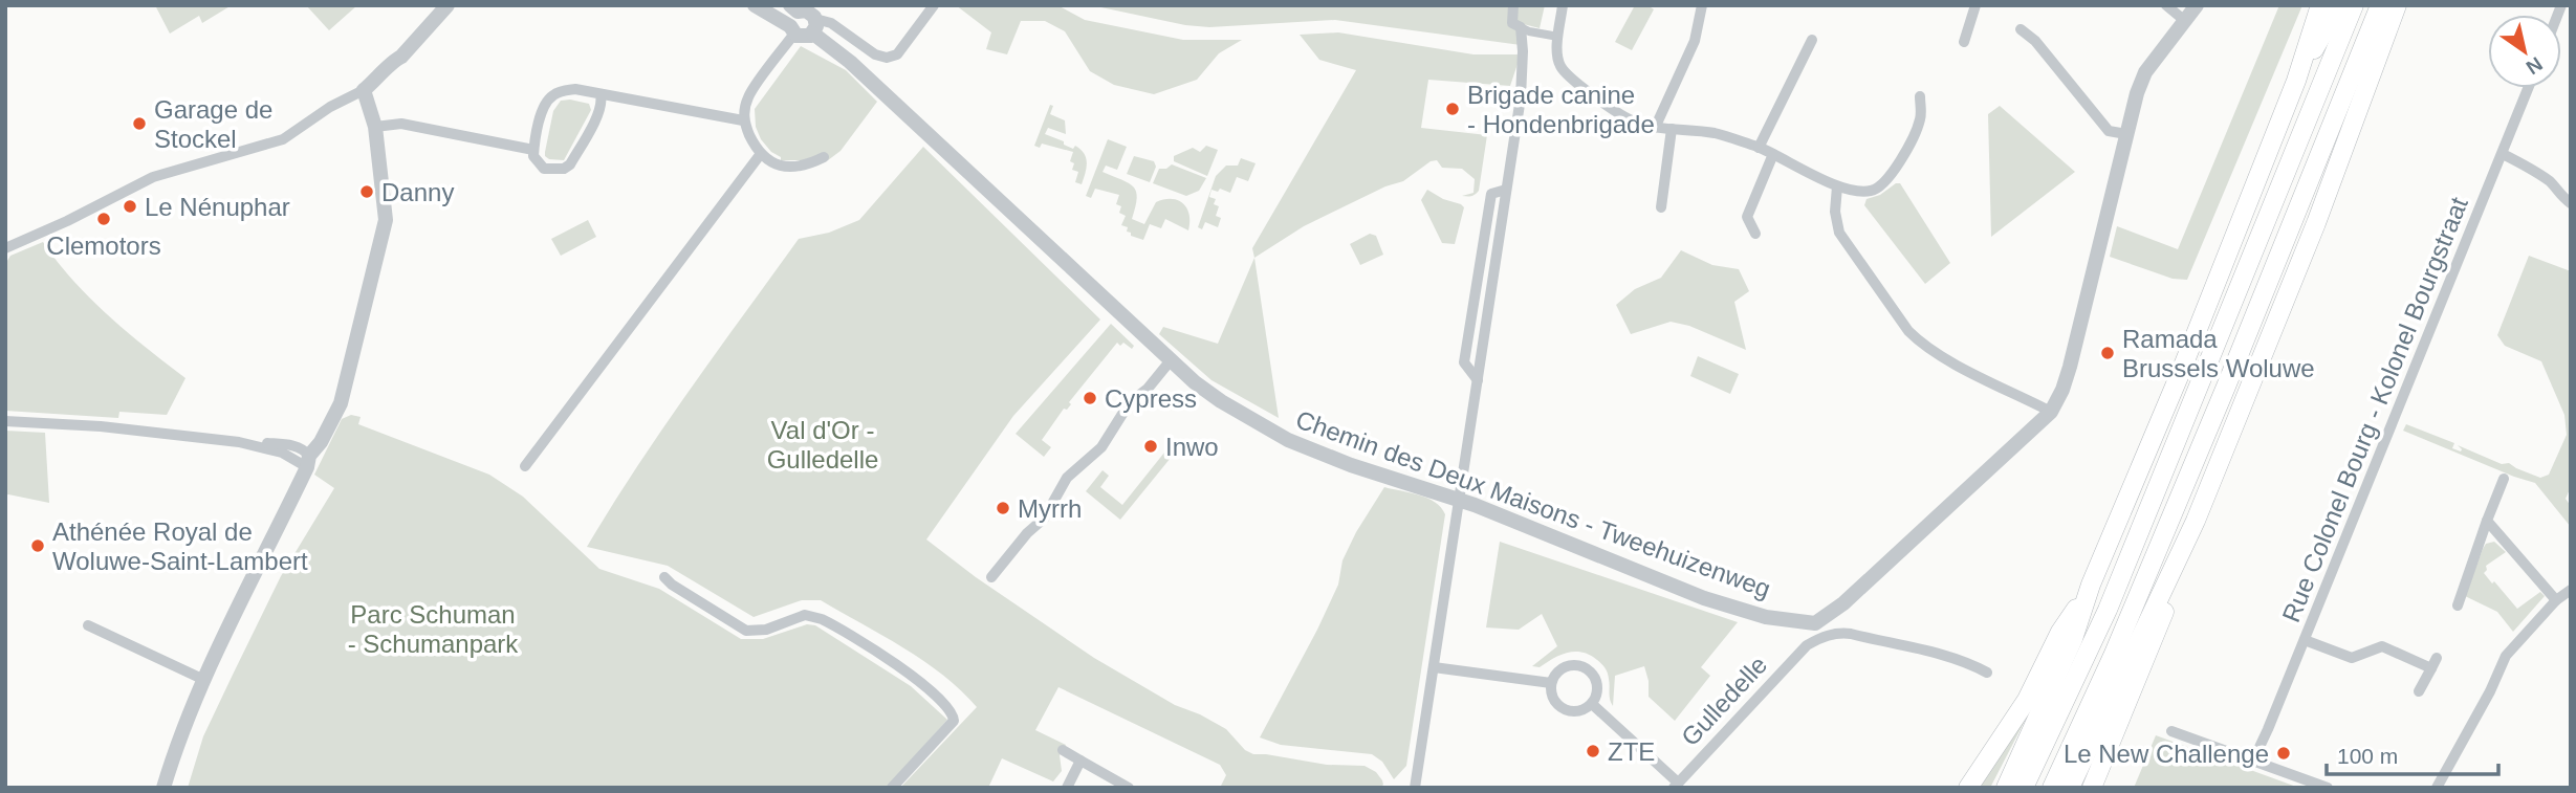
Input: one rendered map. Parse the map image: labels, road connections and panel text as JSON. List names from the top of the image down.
{
  "streets": {
    "street": ["Rue Colonel Bourg - Kolonel Bourgstraat", "Chemin des Deux Maisons - Tweehuizenweg", "Gulledelle"]
  },
  "parks": ["Val d'Or - Gulledelle", "Parc Schuman - Schumanpark"],
  "places": [
    "Brigade canine - Hondenbrigade",
    "Garage de Stockel",
    "Danny",
    "Le Nénuphar",
    "Clemotors",
    "Ramada Brussels Woluwe",
    "Cypress",
    "Inwo",
    "Myrrh",
    "Athénée Royal de Woluwe-Saint-Lambert",
    "ZTE",
    "Le New Challenge"
  ],
  "scale_bar": "100 m",
  "north": "bottom right"
}
